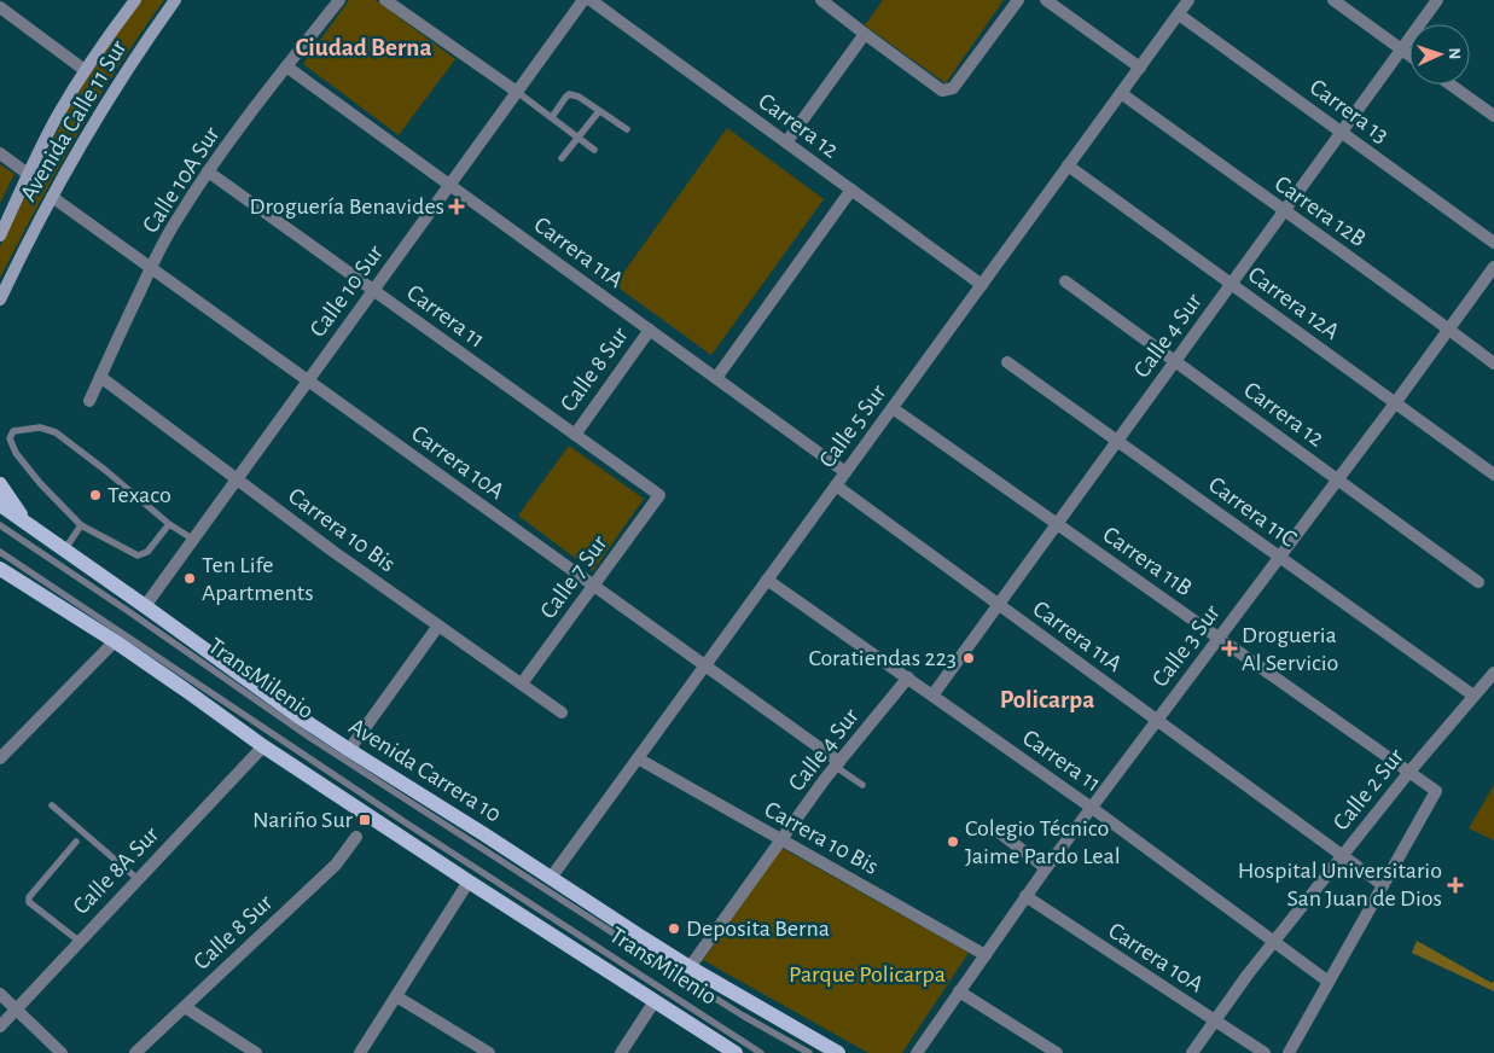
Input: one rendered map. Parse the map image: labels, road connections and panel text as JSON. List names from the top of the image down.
{
  "streets": {
    "main road": ["Avenida Calle 11 Sur", "Avenida Carrera 10"],
    "street": [
      "Carrera 13",
      "Carrera 12",
      "Calle 10A Sur",
      "Carrera 12B",
      "Carrera 11A",
      "Calle 10 Sur",
      "Carrera 12A",
      "Carrera 11",
      "Calle 4 Sur",
      "Calle 8 Sur",
      "Calle 5 Sur",
      "Carrera 10A",
      "Carrera 11C",
      "Carrera 10 Bis",
      "Carrera 11B",
      "Calle 7 Sur",
      "Calle 3 Sur",
      "Calle 2 Sur",
      "Calle 8A Sur"
    ],
    "lane": ["TransMilenio"]
  },
  "crossings": [
    ["Carrera 13", "Calle 4 Sur"],
    ["Carrera 13", "Calle 5 Sur"],
    ["Avenida Calle 11 Sur", "Carrera 10A"],
    ["Carrera 12", "Calle 4 Sur"],
    ["Carrera 12", "Calle 5 Sur"],
    ["Carrera 12", "Calle 3 Sur"],
    ["Calle 10A Sur", "Carrera 11A"],
    ["Calle 10A Sur", "Carrera 11"],
    ["Calle 10A Sur", "Carrera 10A"],
    ["Calle 10A Sur", "Carrera 10 Bis"],
    ["Carrera 12B", "Calle 4 Sur"],
    ["Carrera 12B", "Calle 5 Sur"],
    ["Carrera 12B", "Calle 3 Sur"],
    ["Carrera 11A", "Calle 10 Sur"],
    ["Carrera 11A", "Calle 4 Sur"],
    ["Carrera 11A", "Calle 8 Sur"],
    ["Carrera 11A", "Calle 5 Sur"],
    ["Carrera 11A", "Carrera 11B"],
    ["Carrera 11A", "Calle 3 Sur"],
    ["Carrera 11A", "Calle 2 Sur"],
    ["Calle 10 Sur", "Carrera 11"],
    ["Calle 10 Sur", "Carrera 10A"],
    ["Calle 10 Sur", "Carrera 10 Bis"],
    ["Calle 10 Sur", "Avenida Carrera 10"],
    ["Carrera 12A", "Calle 4 Sur"],
    ["Carrera 12A", "Calle 5 Sur"],
    ["Carrera 12A", "Calle 3 Sur"],
    ["Carrera 11", "Calle 4 Sur"],
    ["Carrera 11", "Calle 8 Sur"],
    ["Carrera 11", "Calle 5 Sur"],
    ["Carrera 11", "Calle 7 Sur"],
    ["Carrera 11", "Calle 3 Sur"],
    ["Carrera 11", "Calle 2 Sur"],
    ["Calle 4 Sur", "Carrera 10A"],
    ["Calle 4 Sur", "Carrera 11C"],
    ["Calle 4 Sur", "Carrera 10 Bis"],
    ["Calle 4 Sur", "Carrera 11B"],
    ["Calle 4 Sur", "Avenida Carrera 10"],
    ["Calle 5 Sur", "Carrera 10A"],
    ["Calle 5 Sur", "Carrera 10 Bis"],
    ["Calle 5 Sur", "Carrera 11B"],
    ["Calle 5 Sur", "Avenida Carrera 10"],
    ["Carrera 10A", "Calle 7 Sur"],
    ["Carrera 10A", "Calle 3 Sur"],
    ["Carrera 10A", "Calle 2 Sur"],
    ["Carrera 11C", "Calle 3 Sur"],
    ["Carrera 11C", "Calle 2 Sur"],
    ["Carrera 10 Bis", "Calle 7 Sur"],
    ["Carrera 10 Bis", "Calle 3 Sur"],
    ["Carrera 11B", "Calle 3 Sur"],
    ["Carrera 11B", "Calle 2 Sur"]
  ],
  "districts": ["Ciudad Berna", "Policarpa"],
  "parks": ["Parque Policarpa"],
  "places": {
    "health": ["Droguería Benavides", "Drogueria Al Servicio", "Hospital Universitario San Juan de Dios"],
    "other": [
      "Texaco",
      "Ten Life Apartments",
      "Coratiendas 223",
      "Colegio Técnico Jaime Pardo Leal",
      "Deposita Berna"
    ],
    "transit": ["Nariño Sur"]
  },
  "north": "right"
}
